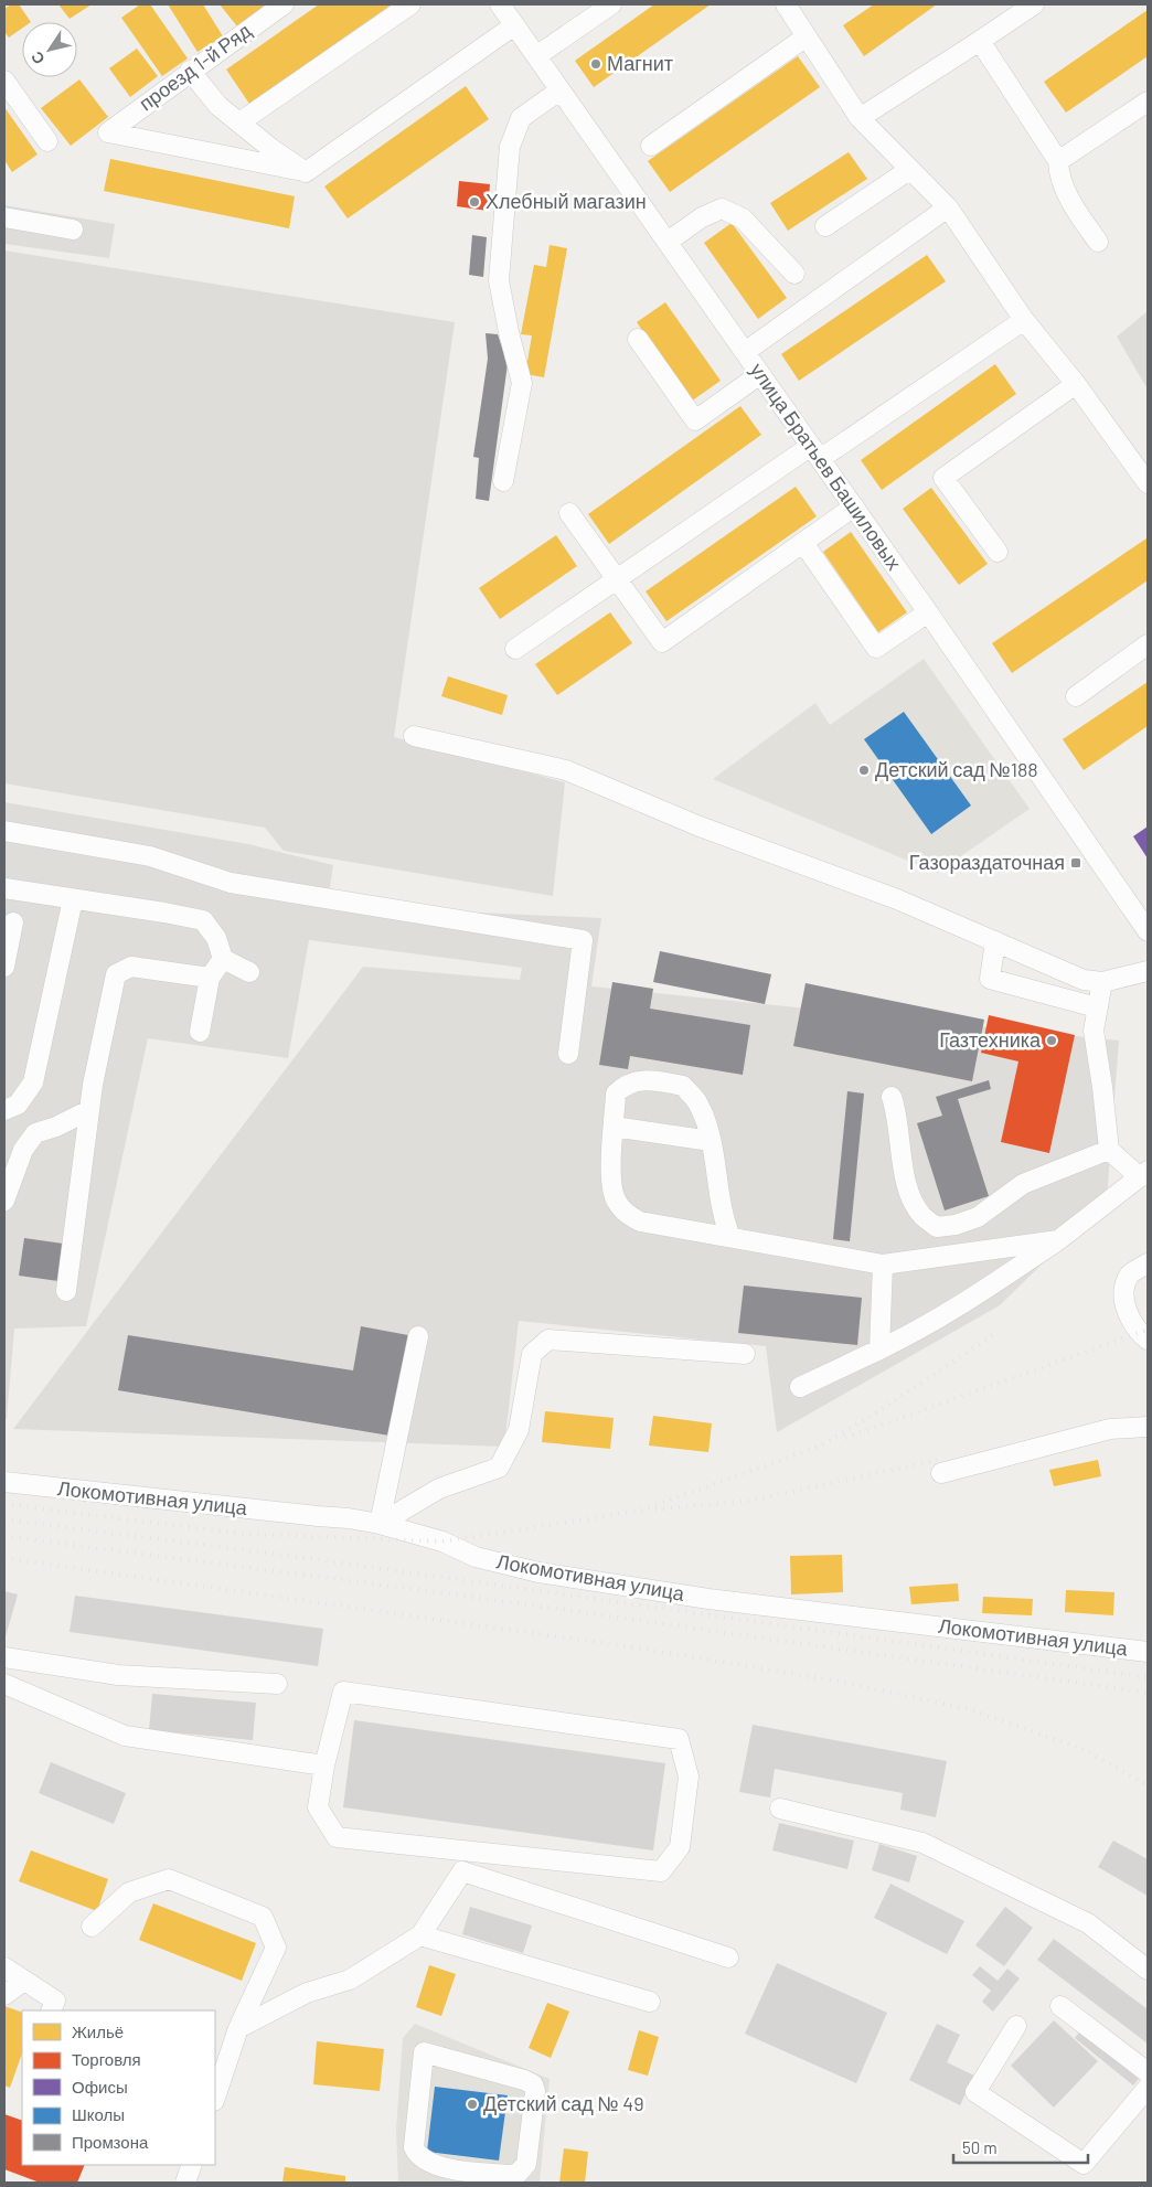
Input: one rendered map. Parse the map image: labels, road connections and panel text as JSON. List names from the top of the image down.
{
  "streets": {
    "street": ["проезд 1-й Ряд", "улица Братьев Башиловых", "Локомотивная улица"]
  },
  "places": {
    "other": [
      "Магнит",
      "Хлебный магазин",
      "Детский сад №188",
      "Газтехника",
      "Детский сад № 49"
    ],
    "transit": ["Газораздаточная"]
  },
  "legend": [
    "Жильё",
    "Торговля",
    "Офисы",
    "Школы",
    "Промзона"
  ],
  "scale_bar": "50 m",
  "north": "bottom left"
}
